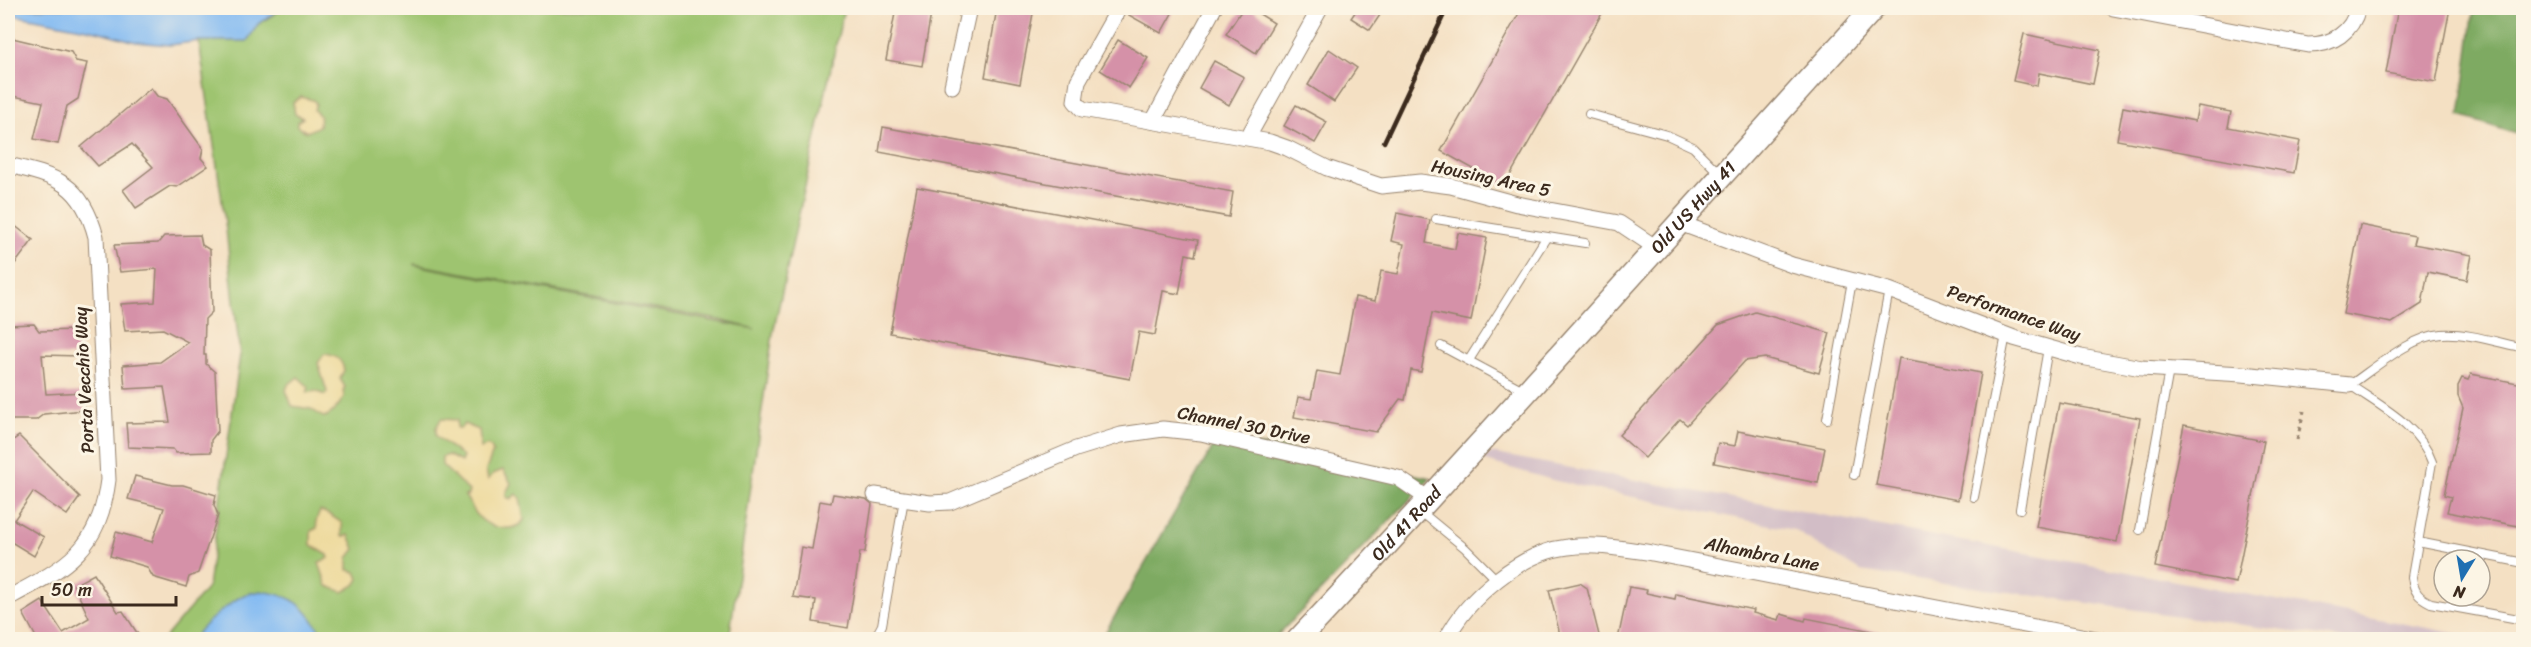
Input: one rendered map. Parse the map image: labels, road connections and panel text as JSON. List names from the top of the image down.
{
  "streets": {
    "street": [
      "Housing Area 5",
      "Old US Hwy 41",
      "Performance Way",
      "Porta Vecchio Way",
      "Channel 30 Drive",
      "Old 41 Road",
      "Alhambra Lane"
    ]
  },
  "crossings": [
    ["Housing Area 5", "Old US Hwy 41"],
    ["Old US Hwy 41", "Performance Way"],
    ["Old US Hwy 41", "Old 41 Road"],
    ["Channel 30 Drive", "Old 41 Road"]
  ],
  "scale_bar": "50 m",
  "north": "bottom"
}
